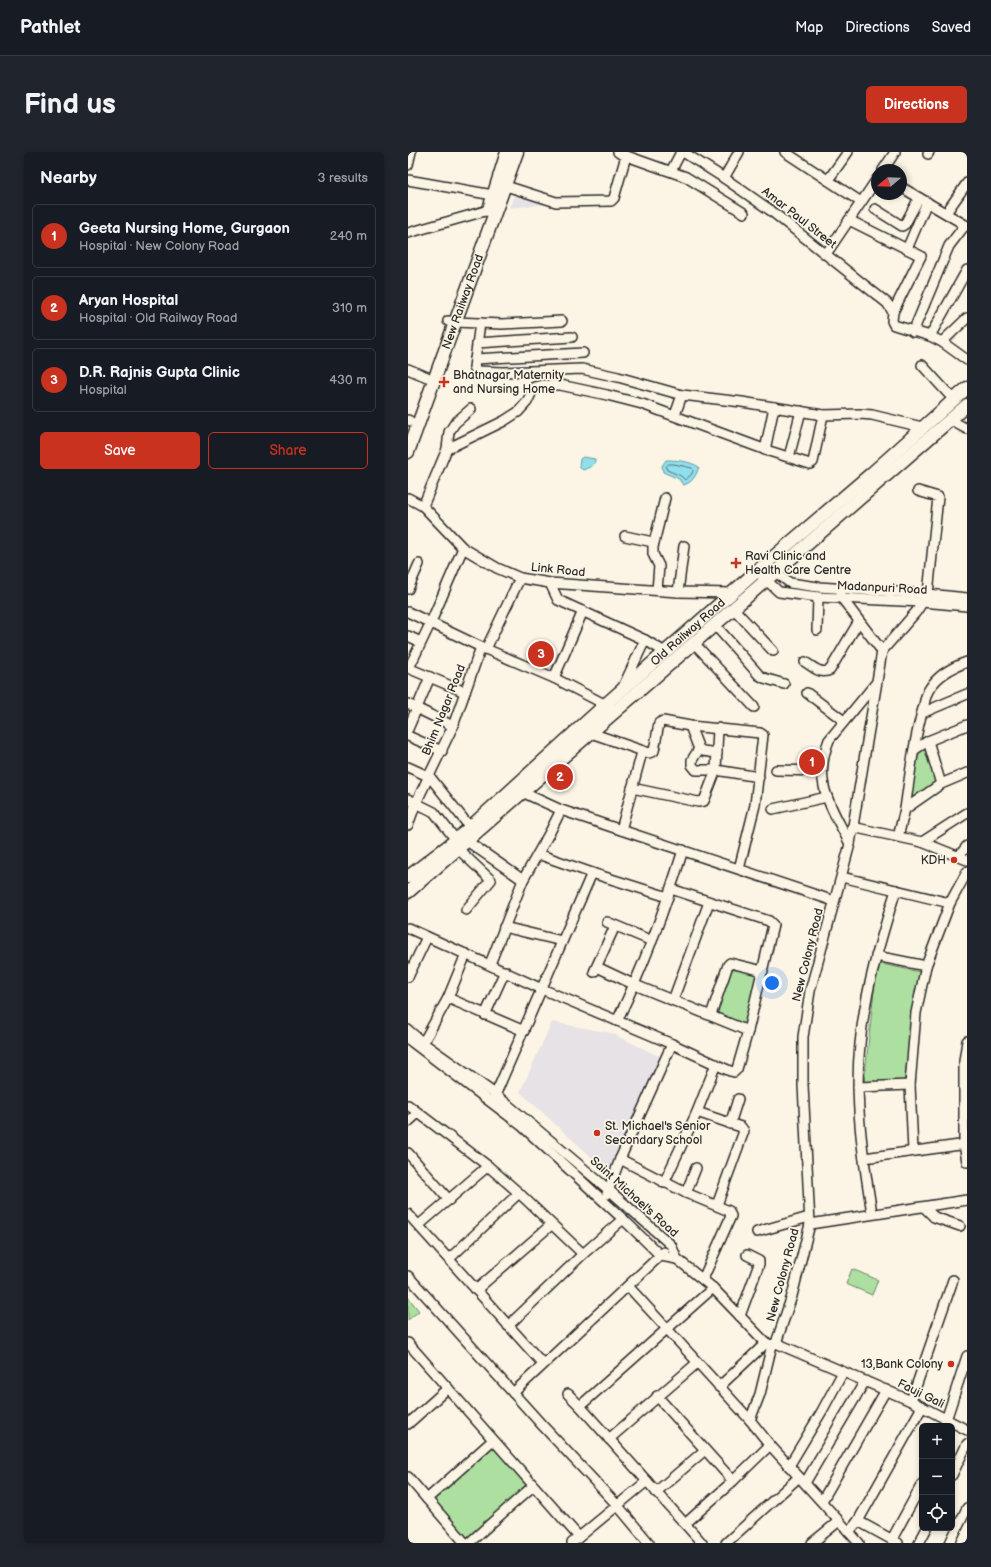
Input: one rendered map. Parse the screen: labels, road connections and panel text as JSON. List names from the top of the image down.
{
  "streets": {
    "main road": ["New Railway Road", "Old Railway Road"],
    "street": [
      "Amar Paul Street",
      "Link Road",
      "Madanpuri Road",
      "Bhim Nagar Road",
      "New Colony Road",
      "Saint Michael's Road",
      "Fauji Gali"
    ]
  },
  "crossings": [
    ["Link Road", "Old Railway Road"],
    ["Link Road", "Bhim Nagar Road"],
    ["Madanpuri Road", "Old Railway Road"],
    ["New Colony Road", "Fauji Gali"]
  ],
  "places": {
    "health": ["Bhatnagar Maternity and Nursing Home", "Ravi Clinic and Health Care Centre"],
    "other": ["KDH", "St. Michael's Senior Secondary School", "13,Bank Colony"]
  },
  "north": "left",
  "page": {
    "header": "Pathlet",
    "nav": ["Map", "Directions", "Saved"],
    "buttons": [
      "Directions",
      ["Save", "Share"]
    ],
    "title": "Find us",
    "heading": ["Nearby", "3 results"],
    "list": [
      {
        "mark": "1",
        "name": "Geeta Nursing Home, Gurgaon",
        "note": "Hospital · New Colony Road",
        "value": "240 m"
      },
      {
        "mark": "2",
        "name": "Aryan Hospital",
        "note": "Hospital · Old Railway Road",
        "value": "310 m"
      },
      {
        "mark": "3",
        "name": "D.R. Rajnis Gupta Clinic",
        "note": "Hospital",
        "value": "430 m"
      }
    ],
    "pins": ["3", "1", "2"],
    "map_buttons": ["+", "−"]
  }
}
